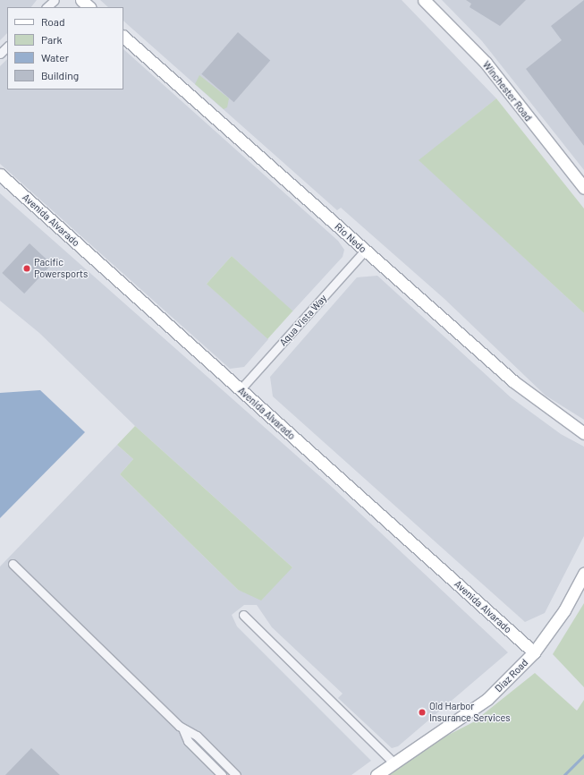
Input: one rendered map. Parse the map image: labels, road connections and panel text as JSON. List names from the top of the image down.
{
  "streets": {
    "street": [
      "Winchester Road",
      "Avenida Alvarado",
      "Rio Nedo",
      "Aqua Vista Way",
      "Diaz Road"
    ]
  },
  "crossings": [
    ["Avenida Alvarado", "Aqua Vista Way"],
    ["Avenida Alvarado", "Diaz Road"],
    ["Rio Nedo", "Aqua Vista Way"]
  ],
  "places": ["Pacific Powersports", "Old Harbor Insurance Services"],
  "legend": [
    "Road",
    "Park",
    "Water",
    "Building"
  ]
}
